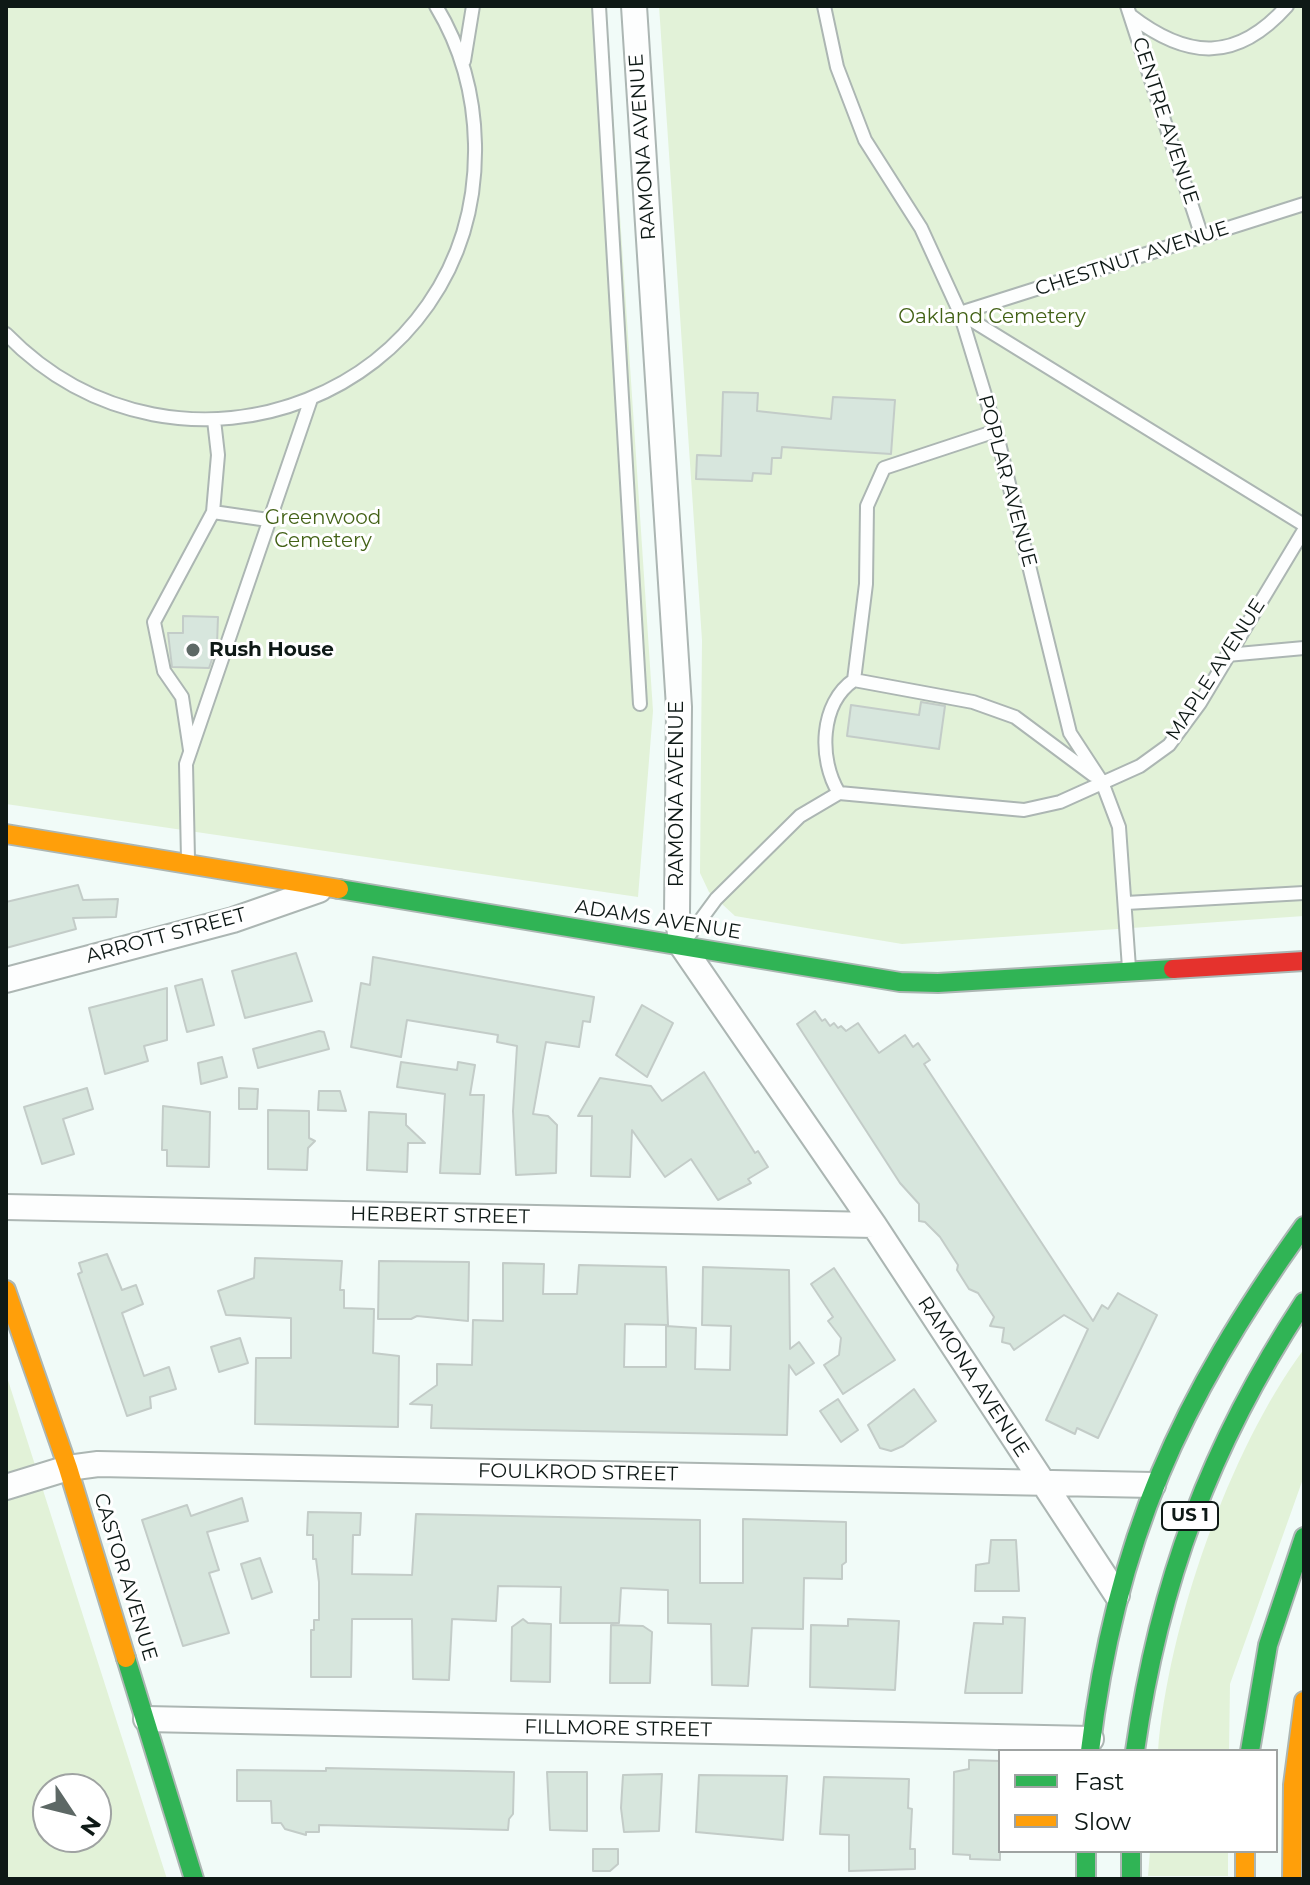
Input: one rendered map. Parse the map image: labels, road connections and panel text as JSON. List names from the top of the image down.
{
  "streets": {
    "main road": ["ADAMS AVENUE", "US 1", "CASTOR AVENUE"],
    "street": [
      "RAMONA AVENUE",
      "ARROTT STREET",
      "HERBERT STREET",
      "FOULKROD STREET",
      "FILLMORE STREET"
    ],
    "lane": [
      "CENTRE AVENUE",
      "CHESTNUT AVENUE",
      "POPLAR AVENUE",
      "MAPLE AVENUE"
    ]
  },
  "crossings": [
    ["CENTRE AVENUE", "CHESTNUT AVENUE"],
    ["RAMONA AVENUE", "ADAMS AVENUE"],
    ["RAMONA AVENUE", "HERBERT STREET"],
    ["RAMONA AVENUE", "FOULKROD STREET"],
    ["RAMONA AVENUE", "US 1"],
    ["CHESTNUT AVENUE", "POPLAR AVENUE"],
    ["POPLAR AVENUE", "MAPLE AVENUE"],
    ["POPLAR AVENUE", "ADAMS AVENUE"],
    ["ADAMS AVENUE", "ARROTT STREET"],
    ["FOULKROD STREET", "US 1"],
    ["FOULKROD STREET", "CASTOR AVENUE"],
    ["US 1", "FILLMORE STREET"],
    ["CASTOR AVENUE", "FILLMORE STREET"]
  ],
  "parks": ["Oakland Cemetery", "Greenwood Cemetery"],
  "places": ["Rush House"],
  "legend": ["Fast", "Slow"],
  "north": "bottom right"
}
